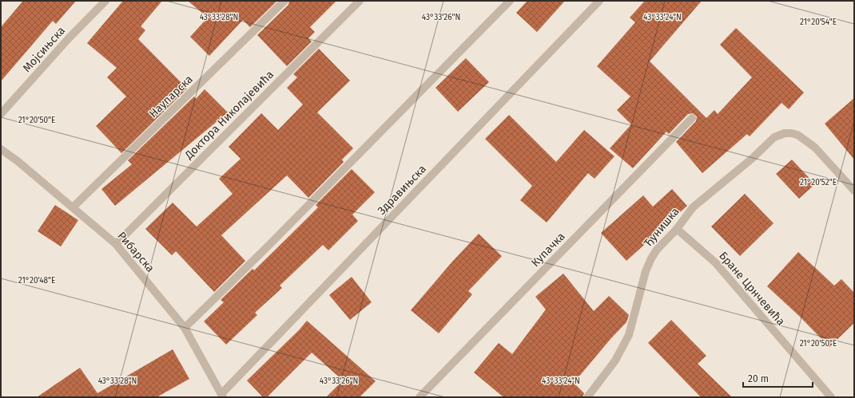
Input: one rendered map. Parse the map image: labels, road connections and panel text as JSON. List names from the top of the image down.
{
  "streets": {
    "street": [
      "Мојсињска",
      "Наупарска",
      "Доктора Николајевића",
      "Здравињска",
      "Ђунишка",
      "Купачка",
      "Рибарска",
      "Бране Црнчевића"
    ]
  },
  "crossings": [
    ["Наупарска", "Рибарска"],
    ["Доктора Николајевића", "Рибарска"],
    ["Здравињска", "Рибарска"],
    ["Ђунишка", "Бране Црнчевића"]
  ],
  "scale_bar": "20 m",
  "coordinates": [
    "43°33'28\"N",
    "43°33'26\"N",
    "43°33'24\"N",
    "21°20'54\"E",
    "21°20'50\"E",
    "21°20'52\"E",
    "21°20'48\"E"
  ]
}
